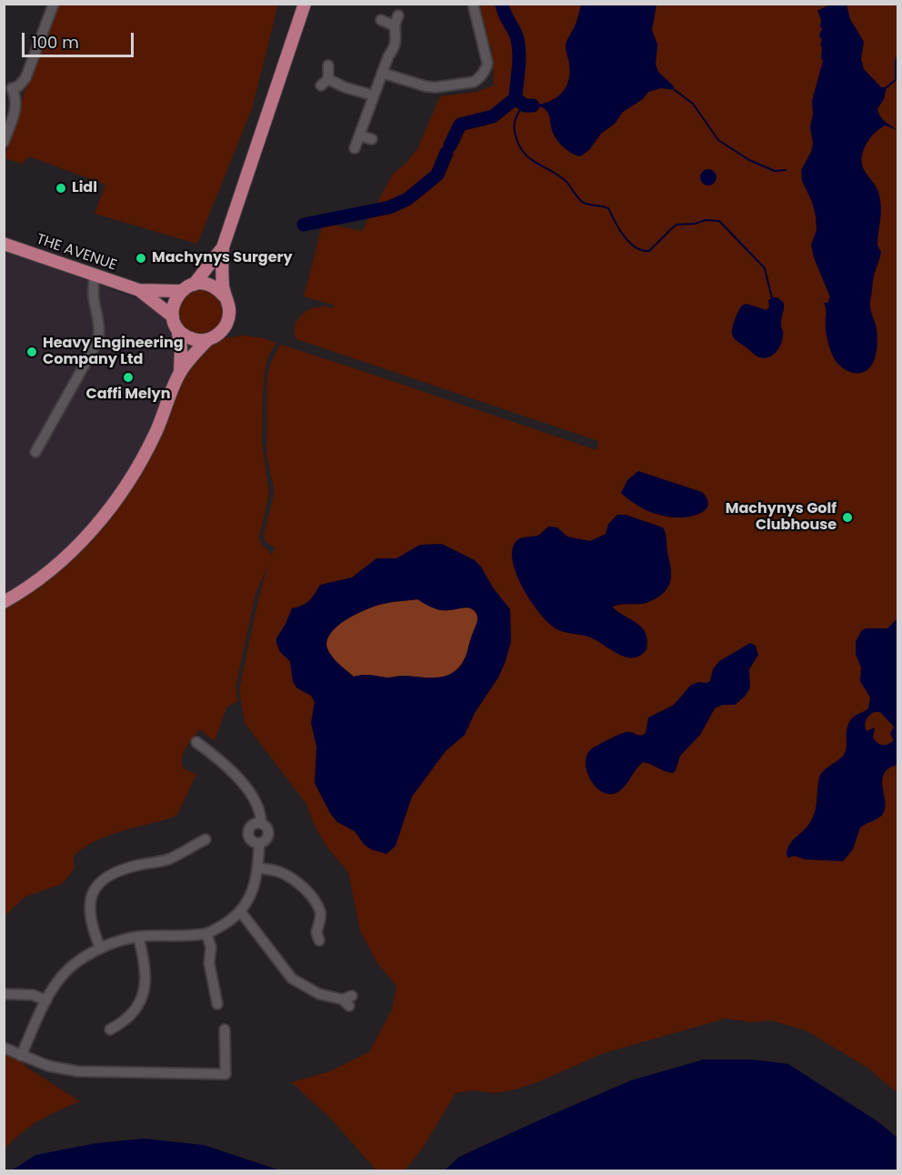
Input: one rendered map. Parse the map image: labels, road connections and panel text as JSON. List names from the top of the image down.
{
  "streets": {
    "main road": ["THE AVENUE"]
  },
  "places": [
    "Lidl",
    "Machynys Surgery",
    "Heavy Engineering Company Ltd",
    "Caffi Melyn",
    "Machynys Golf Clubhouse"
  ],
  "scale_bar": "100 m"
}
